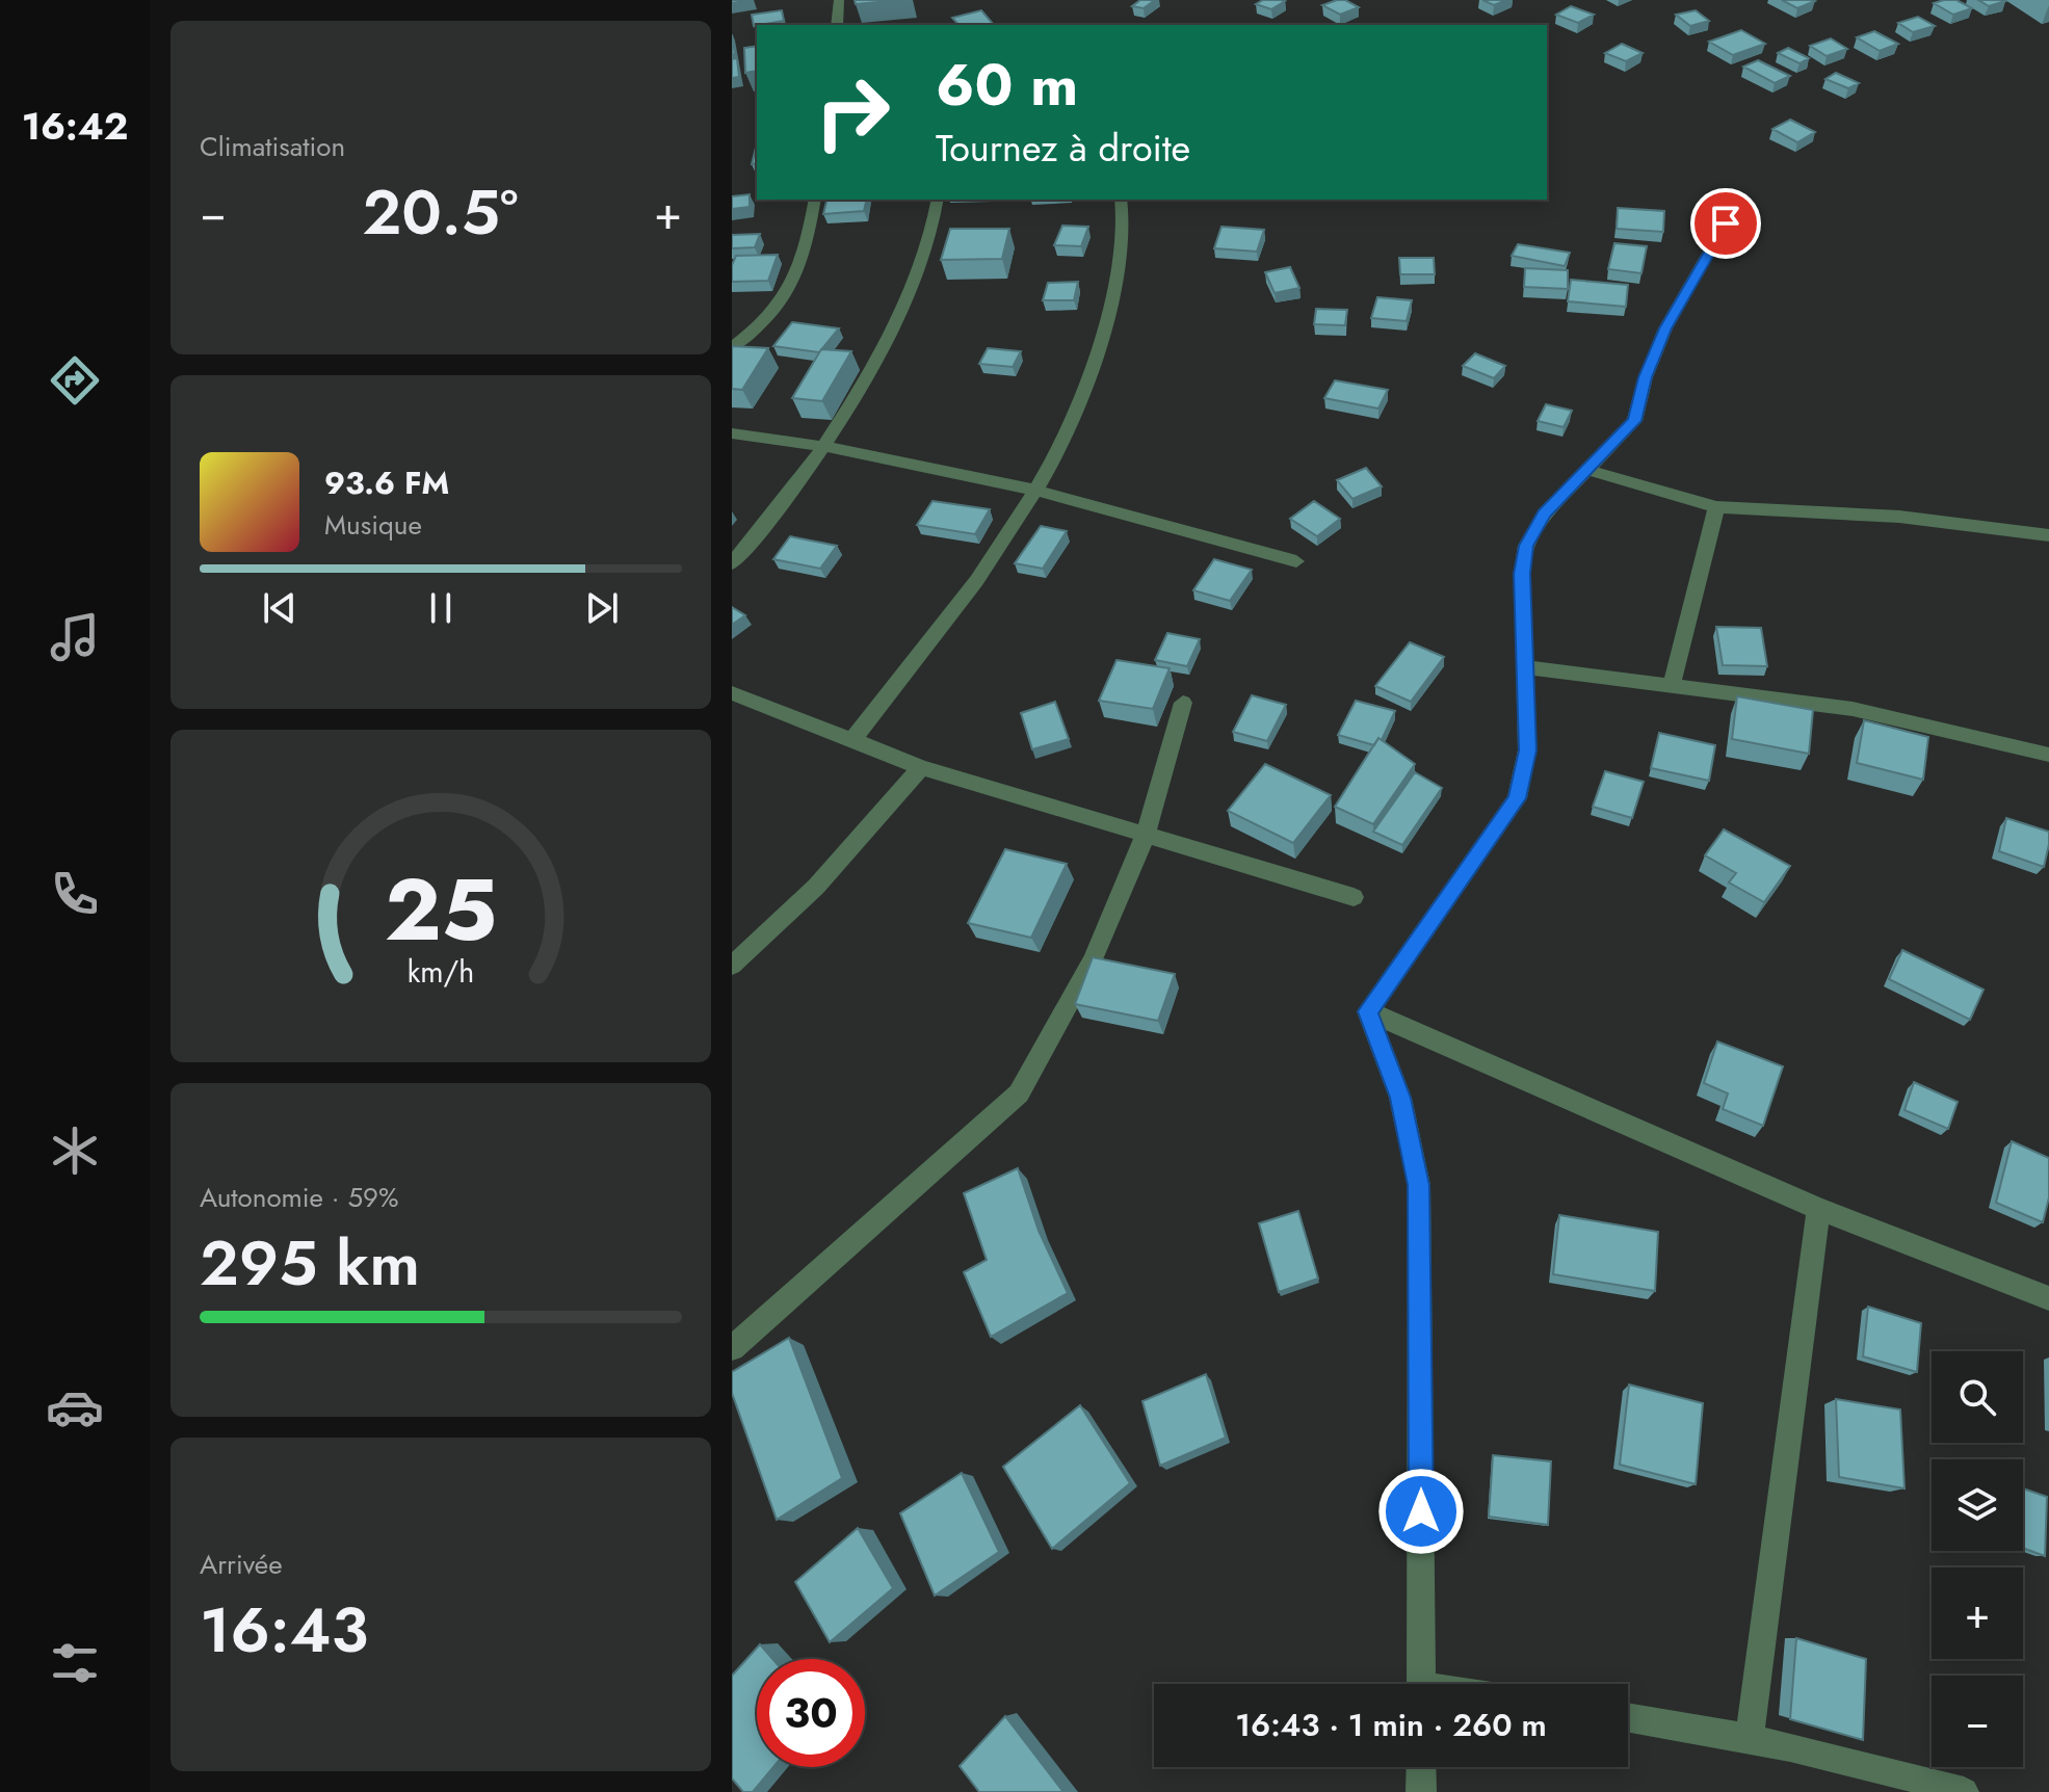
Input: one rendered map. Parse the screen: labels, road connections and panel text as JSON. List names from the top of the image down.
{
  "page": {
    "tabs": "16:42",
    "tile": [
      "Climatisation",
      ["Autonomie · 59%", "295 km"],
      ["Arrivée", "16:43"]
    ],
    "turn": ["60 m", "Tournez à droite"],
    "heat": ["−", "20.5°", "+"],
    "song": ["93.6 FM", "Musique"],
    "map_buttons": ["+", "−"],
    "limit": "30",
    "trip": "16:43 · 1 min · 260 m",
    "gauge": ["25", "km/h"]
  }
}
